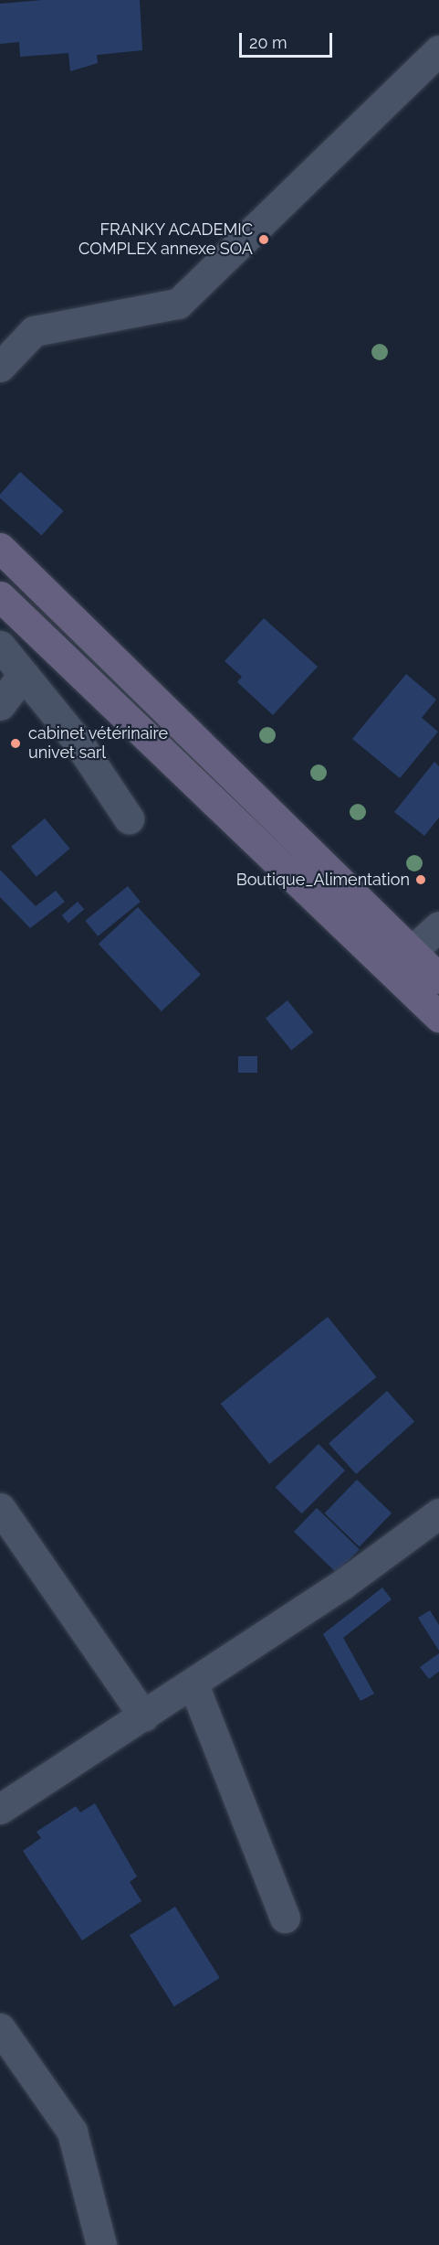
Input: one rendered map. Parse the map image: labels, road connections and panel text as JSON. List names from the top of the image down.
{
  "places": ["FRANKY ACADEMIC COMPLEX annexe SOA", "cabinet vétérinaire univet sarl", "Boutique_Alimentation"],
  "scale_bar": "20 m"
}
